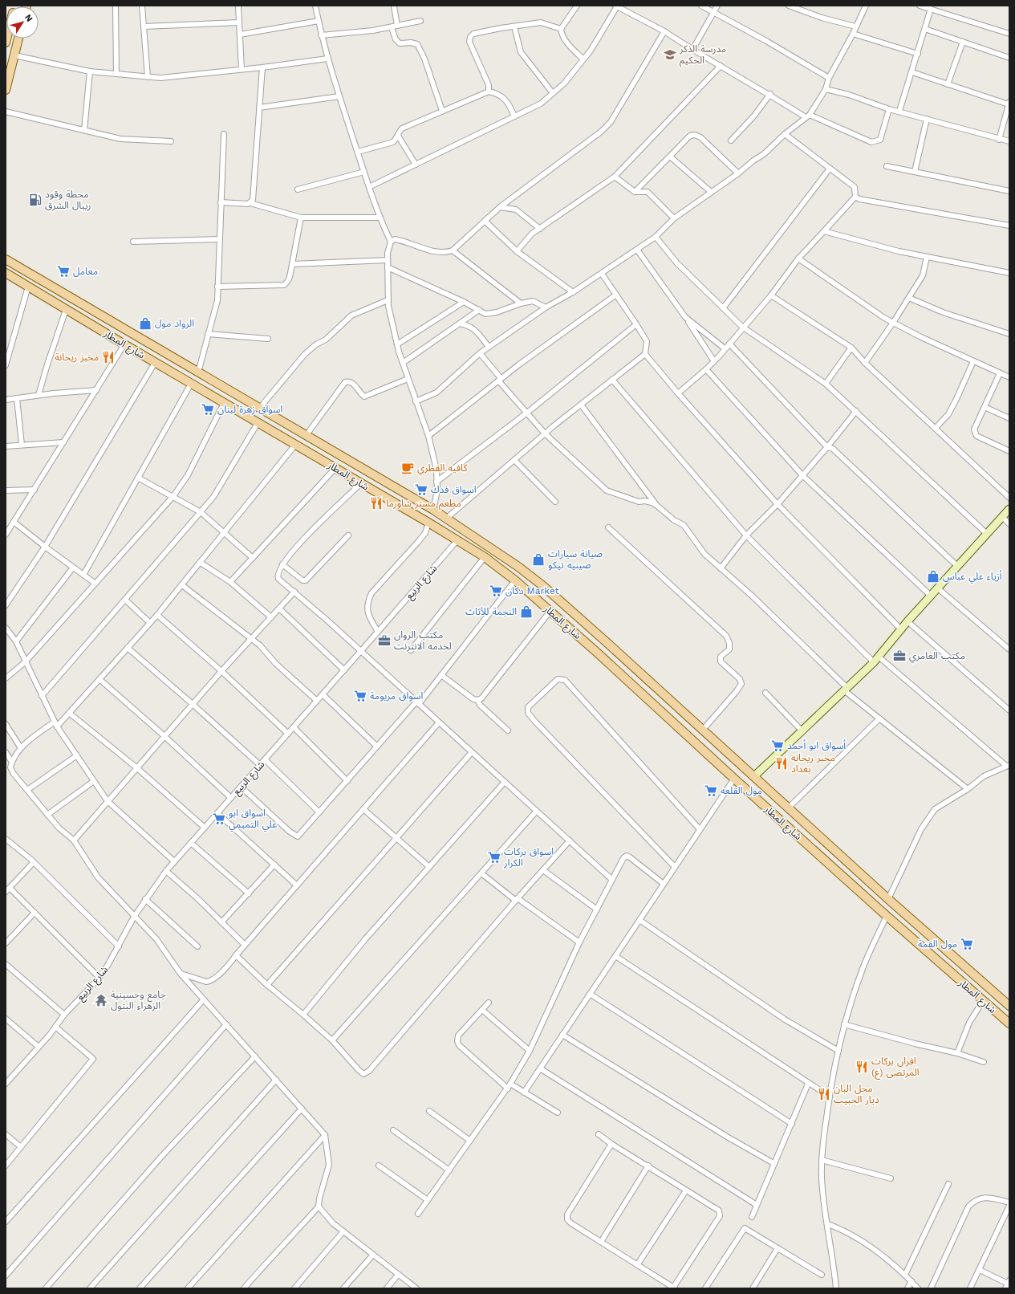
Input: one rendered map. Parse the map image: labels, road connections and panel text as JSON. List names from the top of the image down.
{
  "streets": {
    "main road": ["شارع المطار"],
    "street": ["شارع الربيع"]
  },
  "crossings": [
    ["شارع المطار", "شارع الربيع"]
  ],
  "places": {
    "school or university": ["مدرسة الذكر الحكيم"],
    "fuel station": ["محطة وقود ريبال الشرق"],
    "supermarket": [
      "معامل",
      "اسواق زهرة لبنان",
      "اسواق فدك",
      "دكان Market",
      "اسواق مريومة",
      "أسواق ابو أحمد",
      "مول القلعه",
      "اسواق ابو علي التميمي",
      "اسواق بركات الكرار",
      "مول القمة"
    ],
    "shop": [
      "الرواد مول",
      "صيانة سيارات صينيه تيكو",
      "أزياء علي عباس",
      "النجمة للأثاث"
    ],
    "restaurant": [
      "مخبز ريحانة",
      "مطعم مستر شاورما",
      "مخبز ريحانه بغداد",
      "افران بركات المرتضى (ع)",
      "محل البان ديار الحبيب"
    ],
    "cafe": ["كافيه القطري"],
    "office": ["مكتب الروان لخدمه الانترنت", "مكتب العامري"],
    "temple": ["جامع وحسينية الزهراء البتول"]
  },
  "north": "top right"
}
